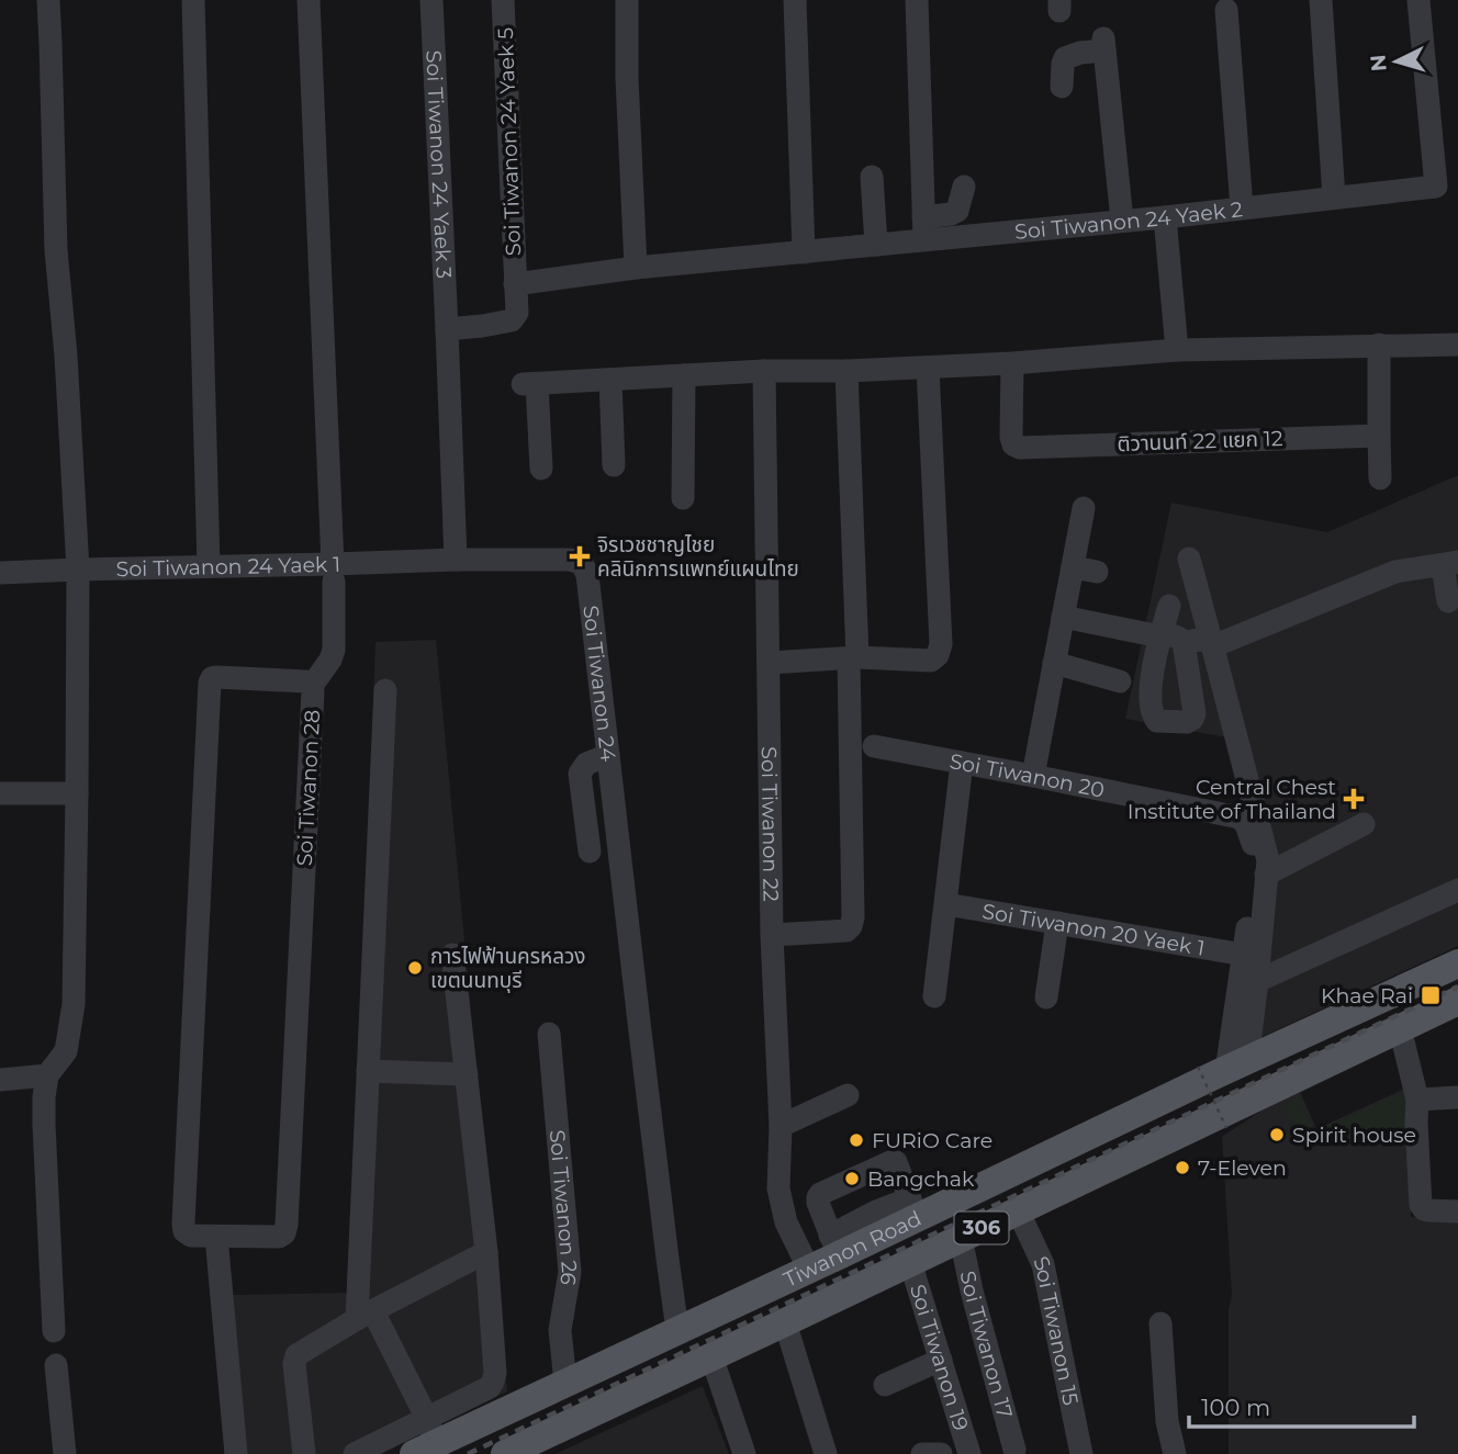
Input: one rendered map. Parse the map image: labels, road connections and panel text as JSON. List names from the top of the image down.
{
  "streets": {
    "main road": ["306", "Tiwanon Road"],
    "street": [
      "Soi Tiwanon 24 Yaek 5",
      "Soi Tiwanon 24 Yaek 3",
      "Soi Tiwanon 24 Yaek 2",
      "ติวานนท์ 22 แยก 12",
      "Soi Tiwanon 24 Yaek 1",
      "Soi Tiwanon 24",
      "Soi Tiwanon 20",
      "Soi Tiwanon 28",
      "Soi Tiwanon 22",
      "Soi Tiwanon 20 Yaek 1",
      "Soi Tiwanon 26",
      "Soi Tiwanon 15",
      "Soi Tiwanon 17",
      "Soi Tiwanon 19"
    ]
  },
  "crossings": [
    ["Soi Tiwanon 24 Yaek 1", "Soi Tiwanon 24"],
    ["Soi Tiwanon 24", "Tiwanon Road"],
    ["Soi Tiwanon 20", "Soi Tiwanon 20 Yaek 1"],
    ["Soi Tiwanon 20", "Tiwanon Road"],
    ["Soi Tiwanon 22", "Tiwanon Road"],
    ["Soi Tiwanon 26", "Tiwanon Road"],
    ["Tiwanon Road", "Soi Tiwanon 15"],
    ["Tiwanon Road", "Soi Tiwanon 17"],
    ["Tiwanon Road", "Soi Tiwanon 19"]
  ],
  "places": {
    "health": ["จิรเวชชาญไชย คลินิกการแพทย์แผนไทย", "Central Chest Institute of Thailand"],
    "other": [
      "การไฟฟ้านครหลวง เขตนนทบุรี",
      "Spirit house",
      "FURiO Care",
      "7-Eleven",
      "Bangchak"
    ],
    "transit": ["Khae Rai"]
  },
  "scale_bar": "100 m",
  "north": "left"
}
